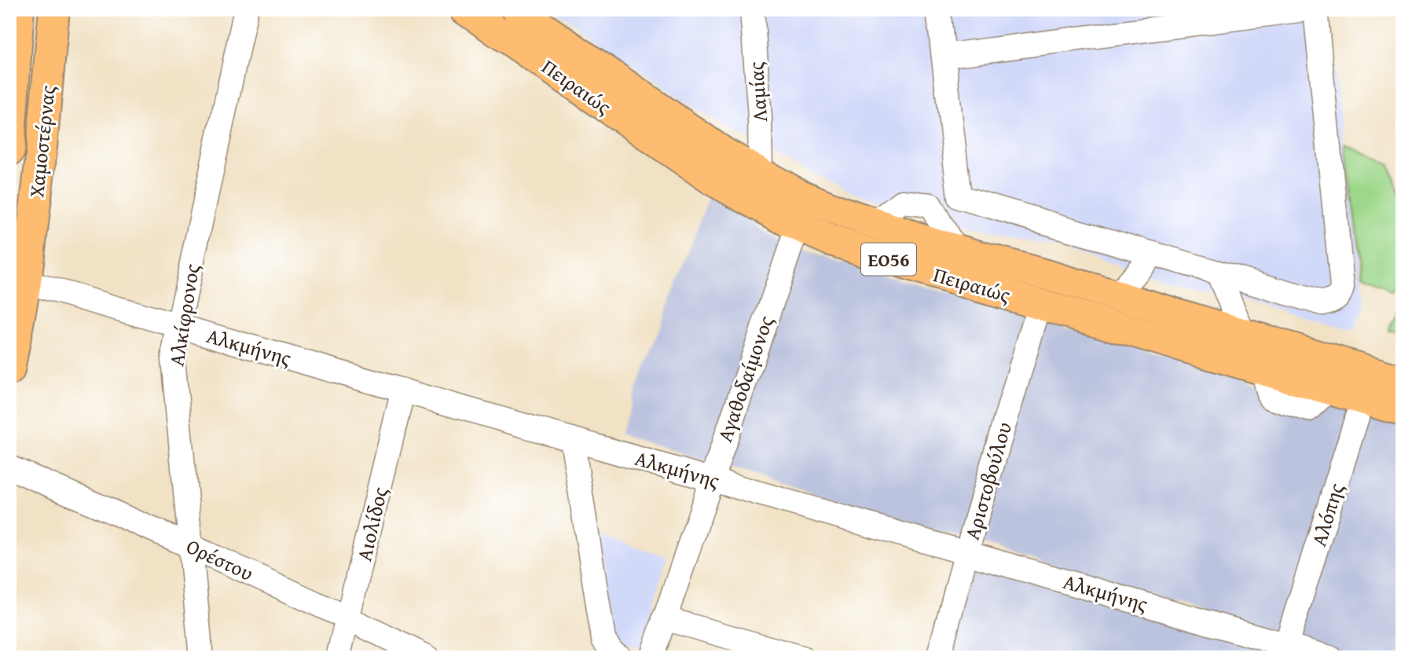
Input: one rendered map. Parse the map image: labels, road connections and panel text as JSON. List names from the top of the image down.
{
  "streets": {
    "main road": ["Πειραιώς", "Χαμοστέρνας", "ΕΟ56"],
    "street": [
      "Λαμίας",
      "Αλκίφρονος",
      "Αλκμήνης",
      "Αγαθοδαίμονος",
      "Αριστοβούλου",
      "Αλόπης",
      "Αιολίδος",
      "Ορέστου"
    ]
  },
  "crossings": [
    ["Πειραιώς", "Λαμίας"],
    ["Πειραιώς", "Αγαθοδαίμονος"],
    ["Πειραιώς", "Αριστοβούλου"],
    ["Πειραιώς", "Αλόπης"],
    ["Χαμοστέρνας", "Αλκμήνης"],
    ["Αλκίφρονος", "Αλκμήνης"],
    ["Αλκίφρονος", "Ορέστου"],
    ["Αλκμήνης", "Αγαθοδαίμονος"],
    ["Αλκμήνης", "Αριστοβούλου"],
    ["Αλκμήνης", "Αλόπης"],
    ["Αλκμήνης", "Αιολίδος"],
    ["Αιολίδος", "Ορέστου"]
  ]
}
